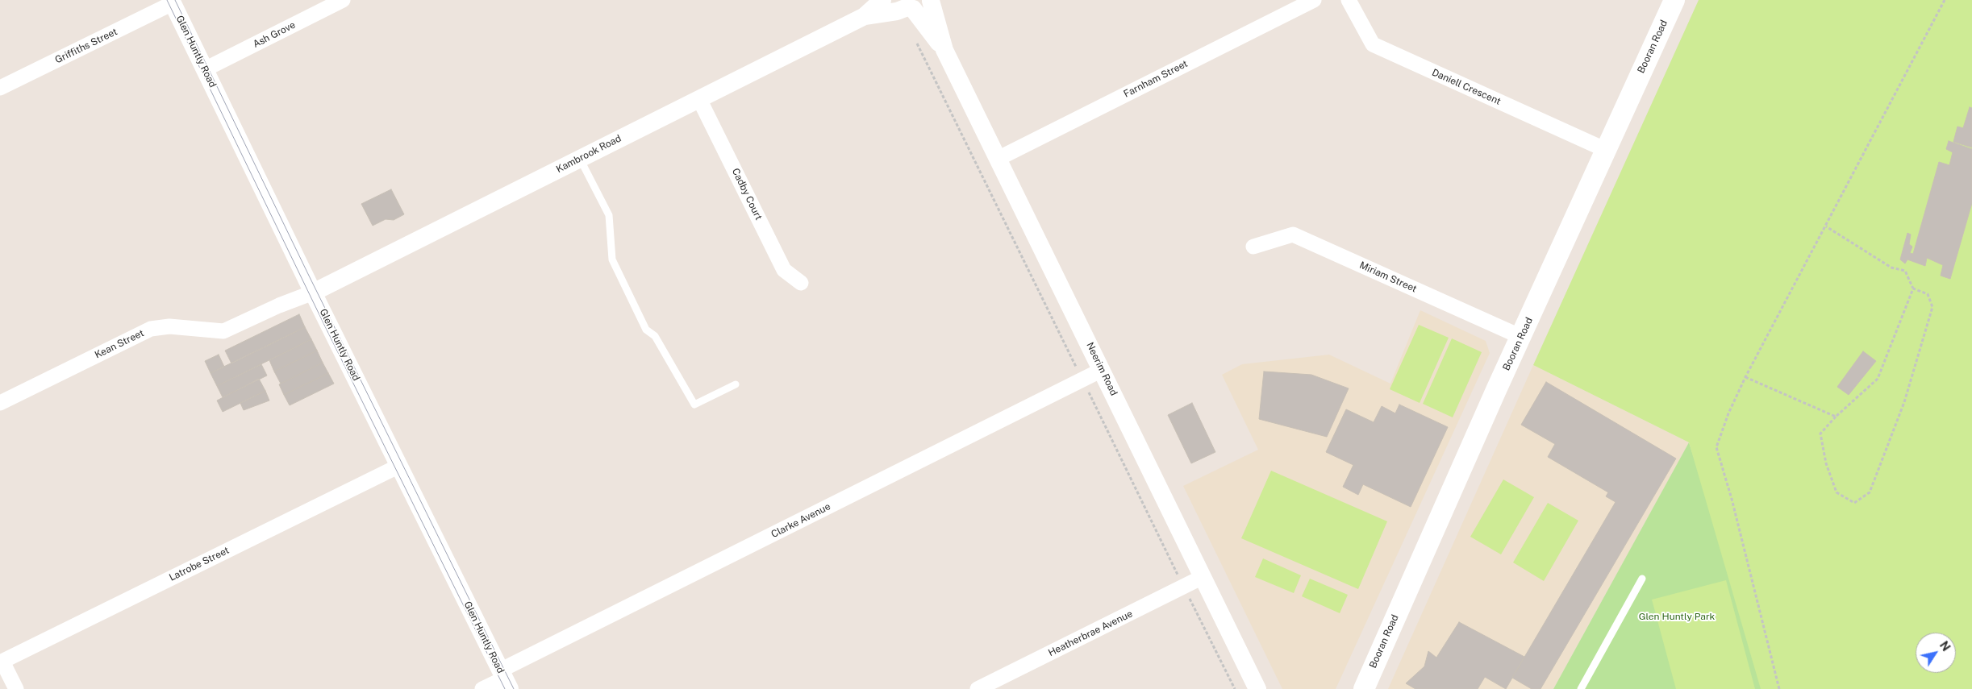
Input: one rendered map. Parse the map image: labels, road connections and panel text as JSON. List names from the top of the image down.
{
  "streets": {
    "main road": ["Booran Road"],
    "street": [
      "Ash Grove",
      "Griffiths Street",
      "Glen Huntly Road",
      "Farnham Street",
      "Daniell Crescent",
      "Kambrook Road",
      "Cadby Court",
      "Miriam Street",
      "Kean Street",
      "Neerim Road",
      "Clarke Avenue",
      "Latrobe Street",
      "Heatherbrae Avenue"
    ]
  },
  "crossings": [
    ["Ash Grove", "Glen Huntly Road"],
    ["Griffiths Street", "Glen Huntly Road"],
    ["Booran Road", "Daniell Crescent"],
    ["Booran Road", "Miriam Street"],
    ["Glen Huntly Road", "Kambrook Road"],
    ["Glen Huntly Road", "Kean Street"],
    ["Glen Huntly Road", "Clarke Avenue"],
    ["Glen Huntly Road", "Latrobe Street"],
    ["Farnham Street", "Neerim Road"],
    ["Kambrook Road", "Cadby Court"],
    ["Kambrook Road", "Kean Street"],
    ["Kambrook Road", "Neerim Road"],
    ["Neerim Road", "Clarke Avenue"],
    ["Neerim Road", "Heatherbrae Avenue"]
  ],
  "parks": ["Glen Huntly Park"],
  "north": "top right"
}
